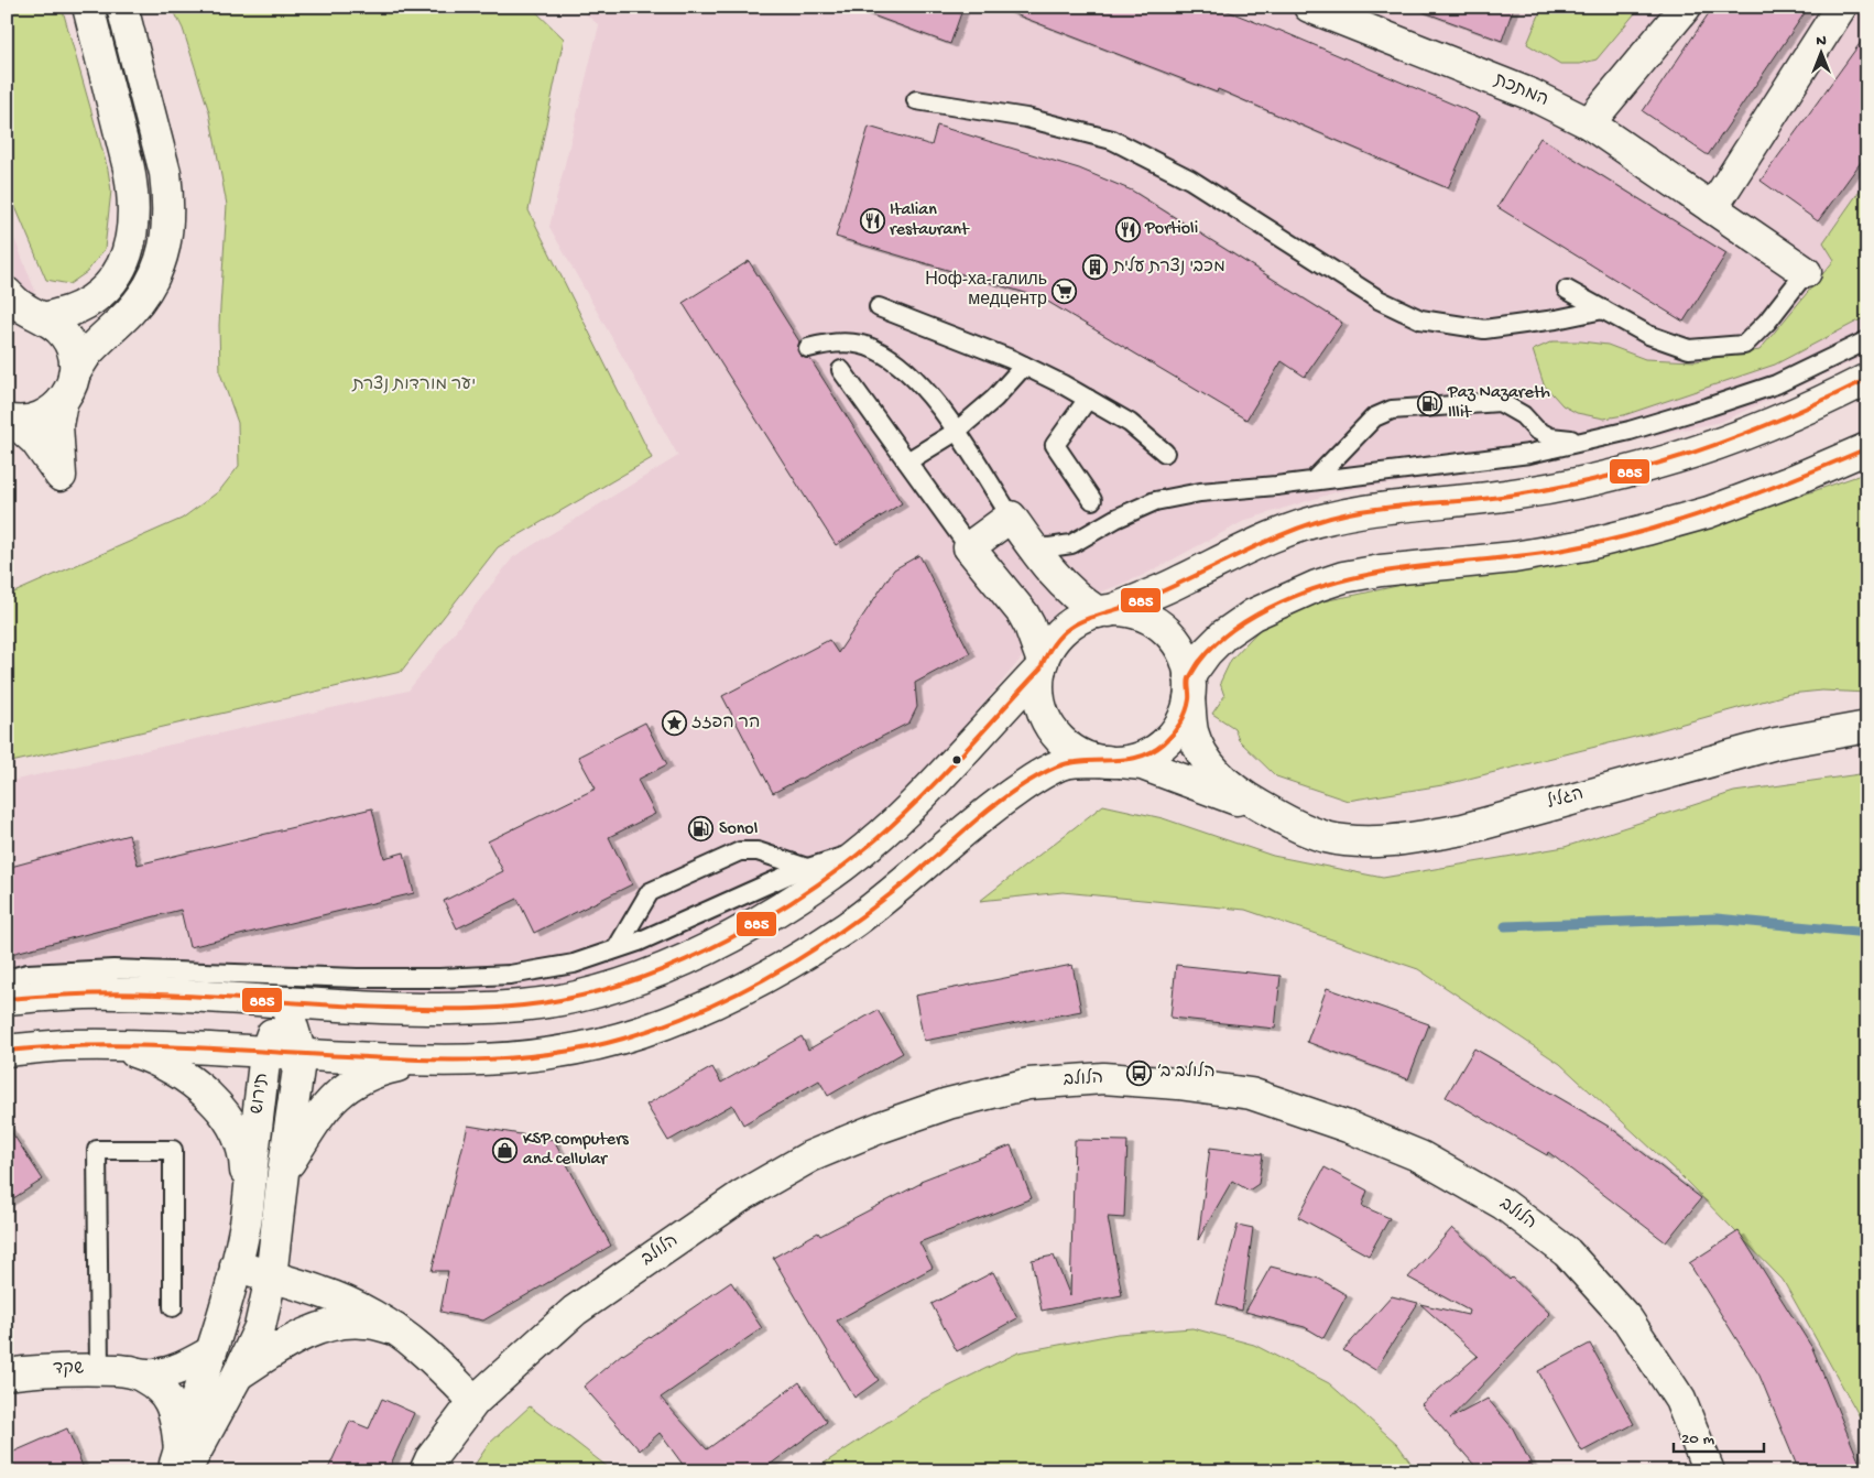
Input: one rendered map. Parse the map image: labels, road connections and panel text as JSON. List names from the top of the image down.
{
  "streets": {
    "street": [
      "המתכת",
      "הגליל",
      "הלולב",
      "תירוש",
      "שקד"
    ]
  },
  "crossings": [
    ["תירוש", "שקד"]
  ],
  "parks": ["יער מורדות נצרת"],
  "places": {
    "restaurant": ["Italian restaurant", "Portioli"],
    "building": ["מכבי נצרת עלית"],
    "supermarket": ["Ноф-ха-галиль медцентр"],
    "fuel station": ["Paz Nazareth Illit", "Sonol"],
    "place": ["הר הפזז"],
    "bus stop": ["הלולב ב׳"],
    "shop": ["KSP computers and cellular"]
  },
  "lines": ["transit line 885"],
  "scale_bar": "20 m",
  "north": "top"
}
